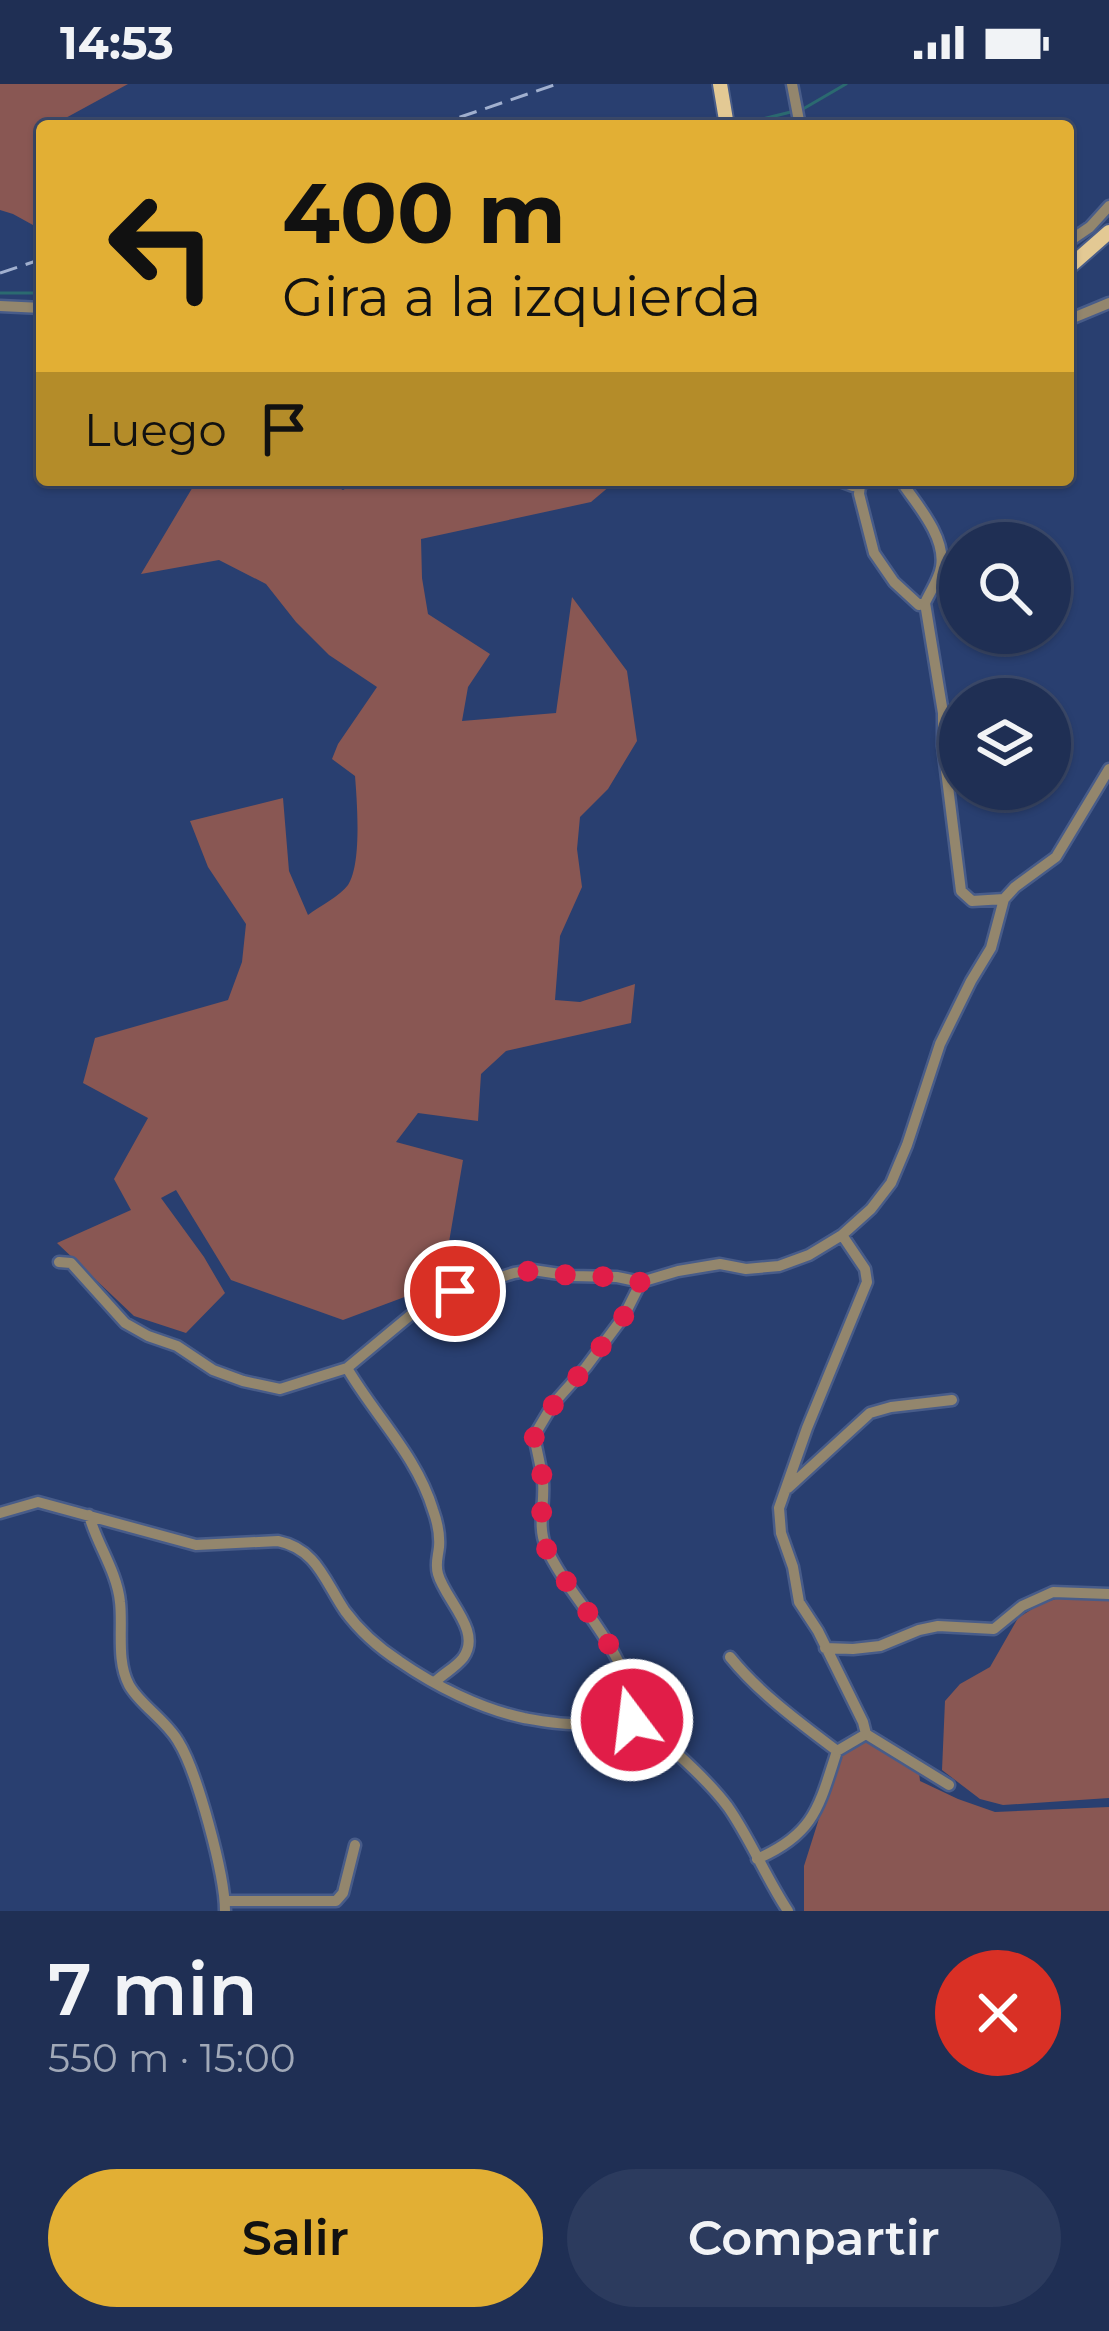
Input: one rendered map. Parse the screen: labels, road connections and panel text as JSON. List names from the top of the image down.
{
  "page": {
    "status": "14:53",
    "turn": ["400 m", "Gira a la izquierda"],
    "then": "Luego",
    "heading": ["7 min", "550 m · 15:00"],
    "buttons": ["Salir", "Compartir"]
  }
}
